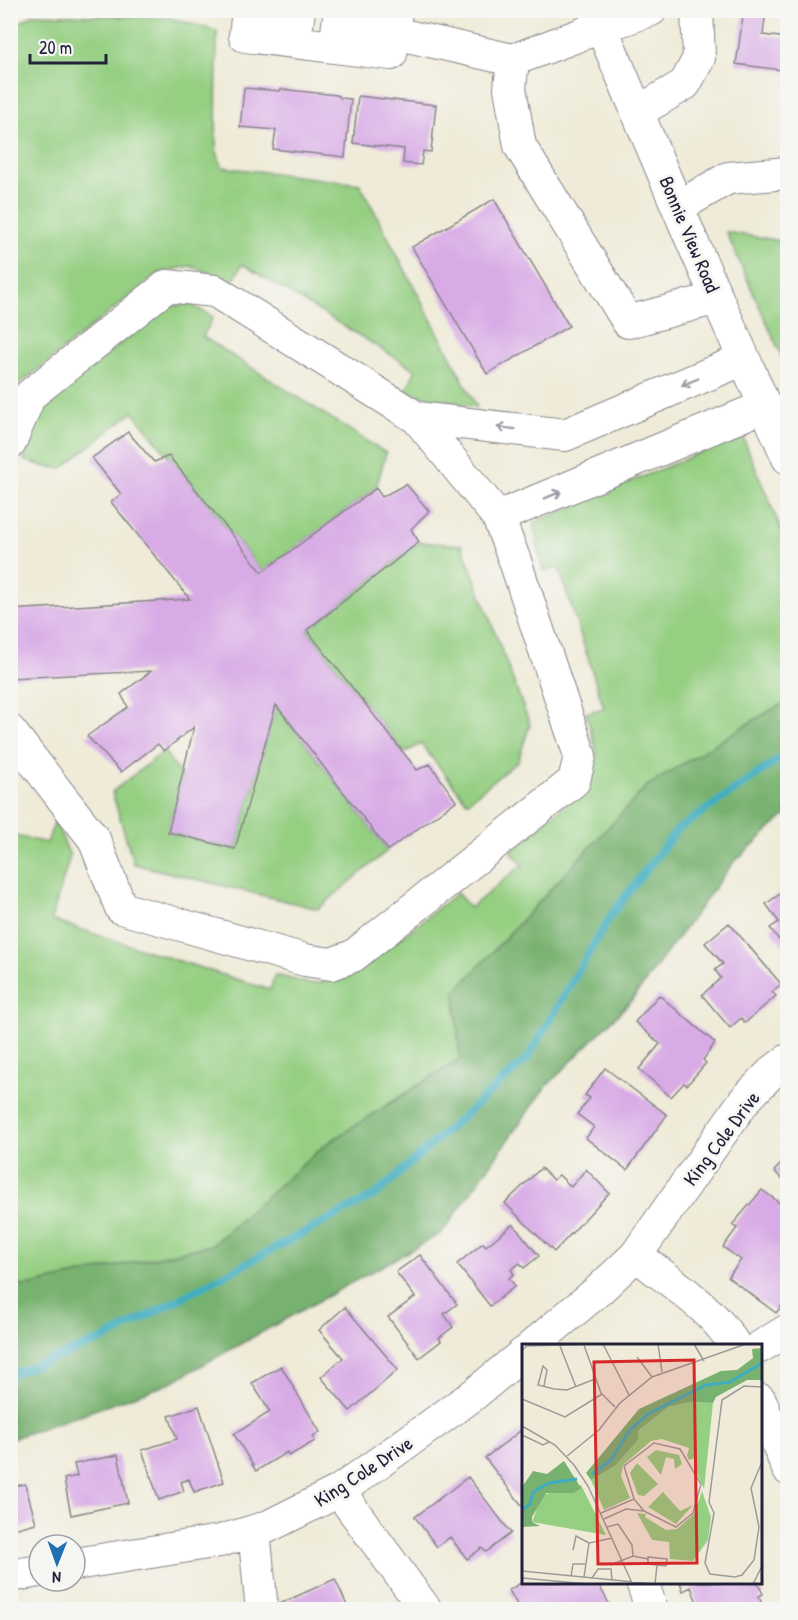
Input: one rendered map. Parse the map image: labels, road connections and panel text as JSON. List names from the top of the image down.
{
  "streets": {
    "street": ["Bonnie View Road", "King Cole Drive"]
  },
  "scale_bar": "20 m",
  "north": "bottom"
}
